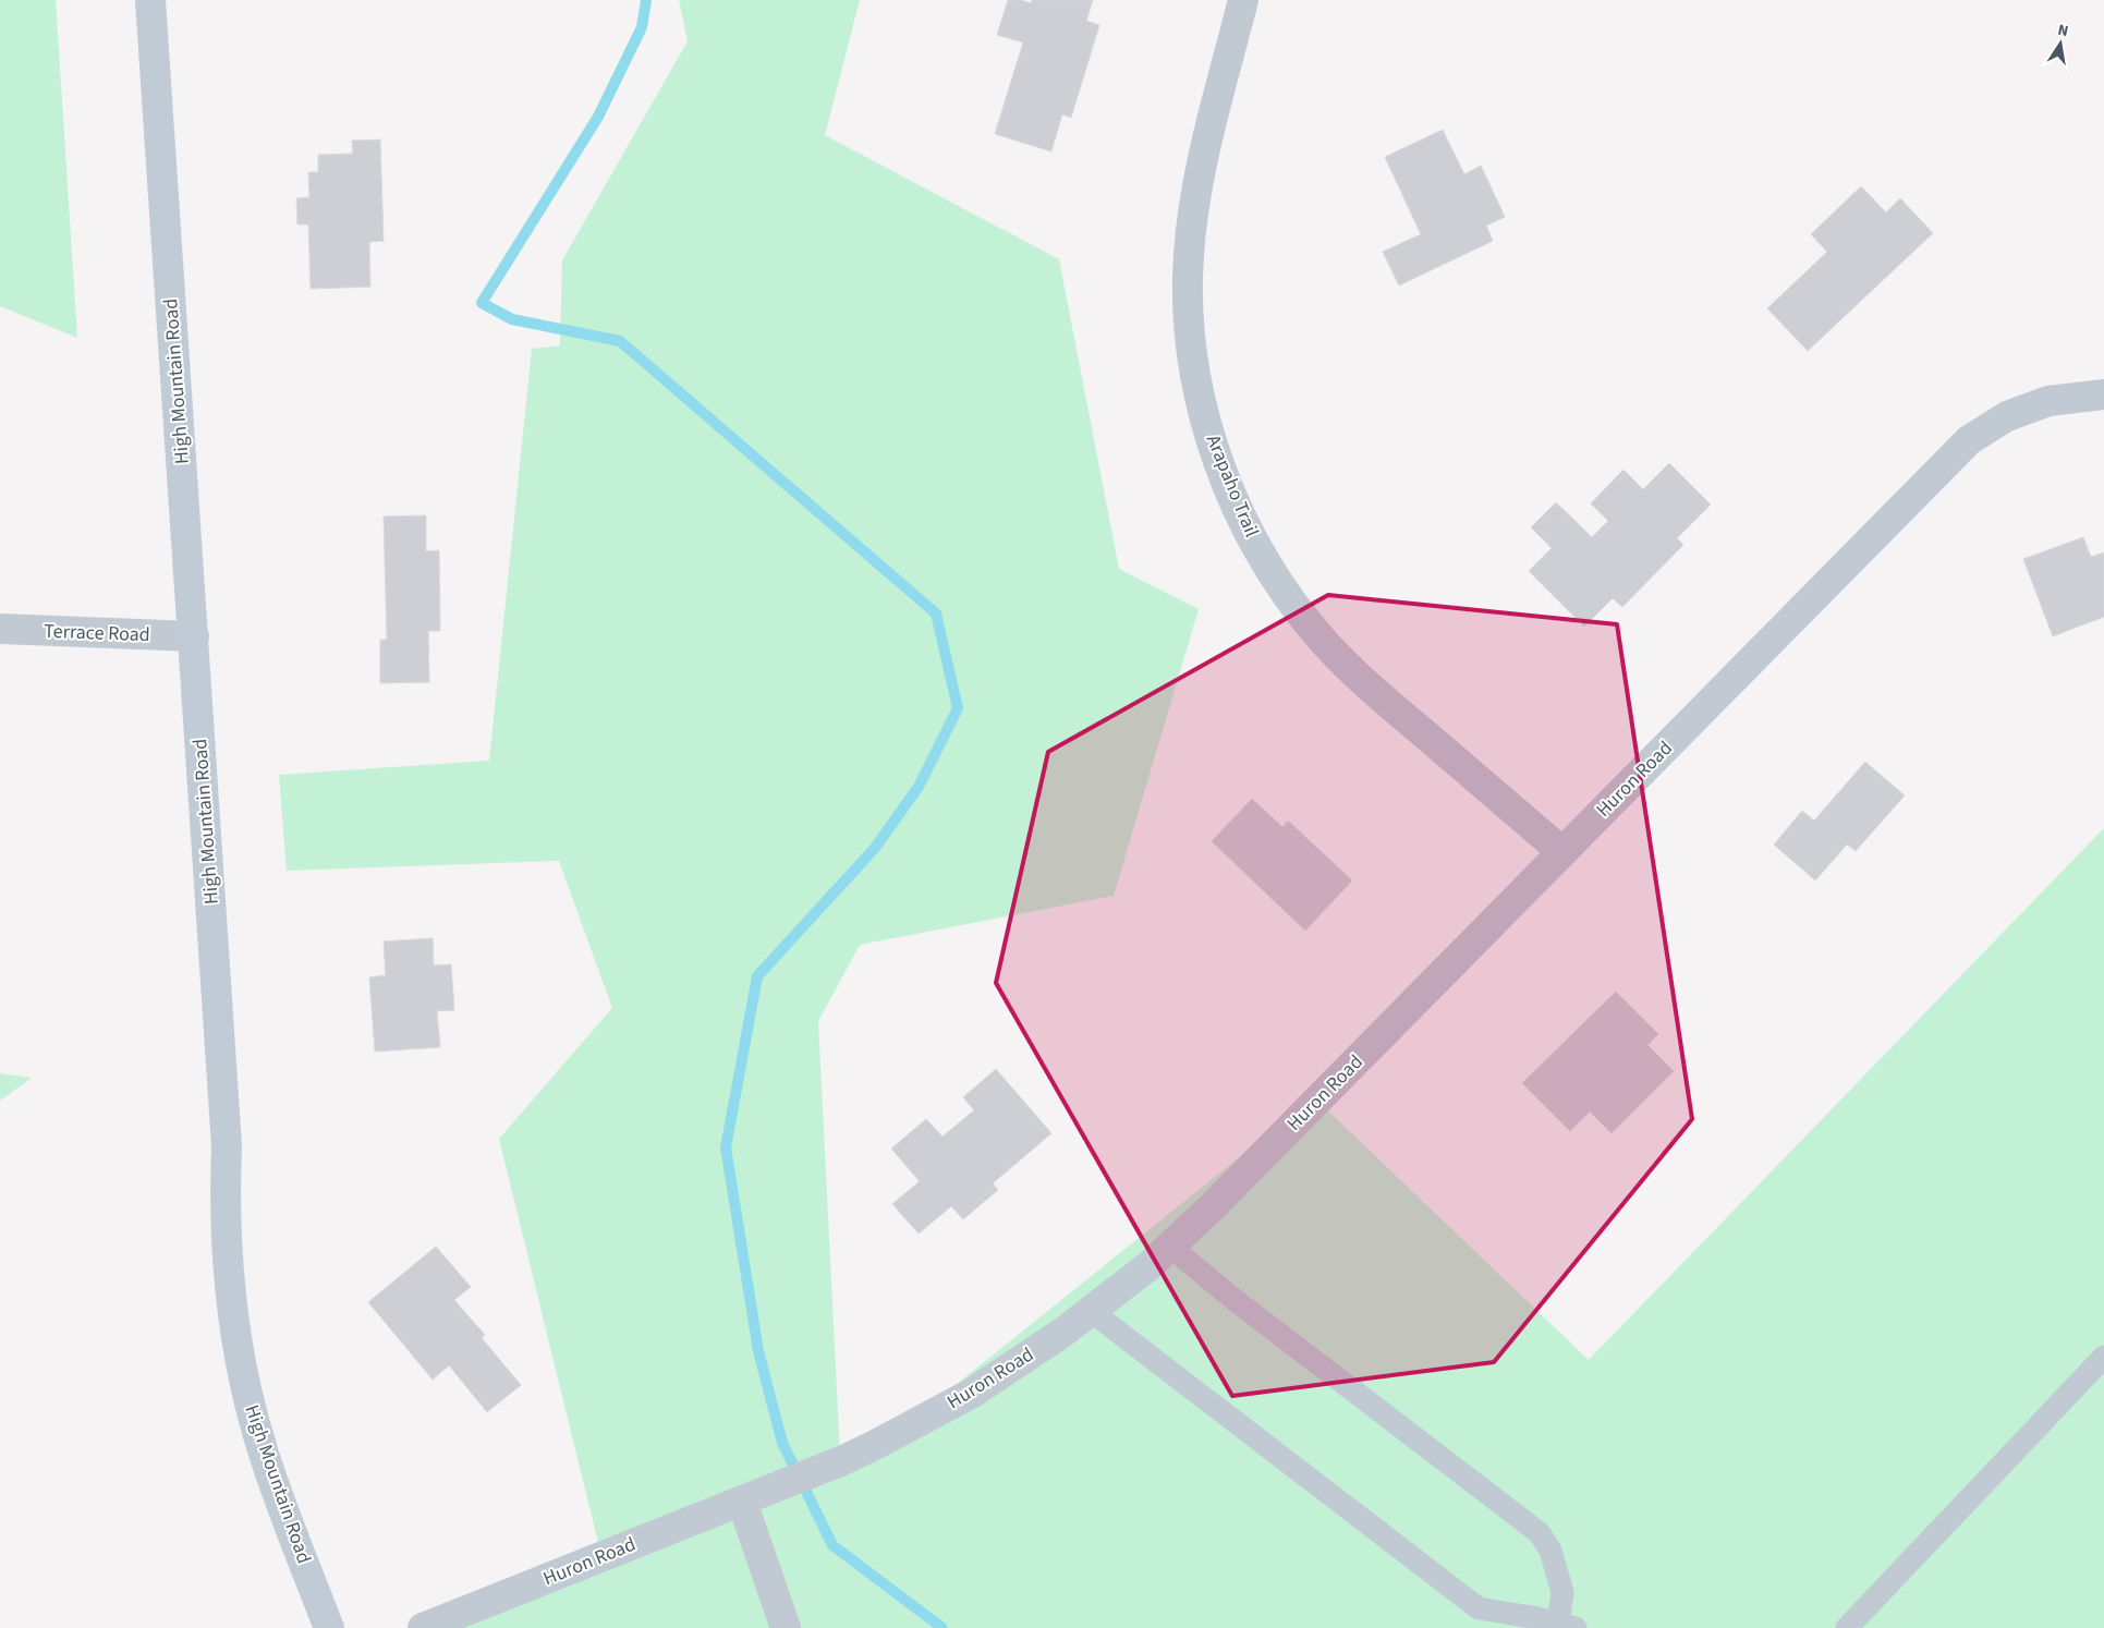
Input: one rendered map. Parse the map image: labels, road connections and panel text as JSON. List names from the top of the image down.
{
  "streets": {
    "main road": ["High Mountain Road"],
    "street": ["Arapaho Trail", "Terrace Road", "Huron Road"]
  },
  "crossings": [
    ["High Mountain Road", "Terrace Road"],
    ["Arapaho Trail", "Huron Road"]
  ],
  "north": "top"
}
